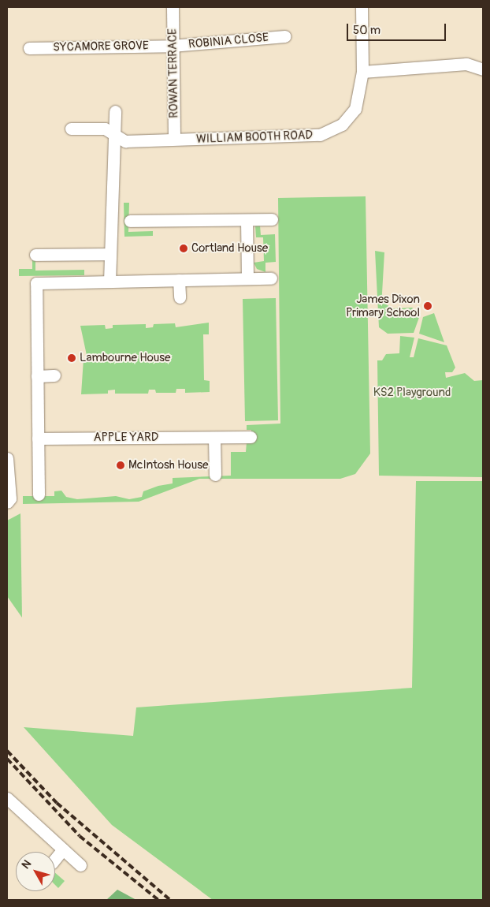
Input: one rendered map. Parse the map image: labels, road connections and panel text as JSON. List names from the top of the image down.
{
  "streets": {
    "street": [
      "ROBINIA CLOSE",
      "SYCAMORE GROVE",
      "ROWAN TERRACE",
      "WILLIAM BOOTH ROAD",
      "APPLE YARD"
    ]
  },
  "crossings": [
    ["ROBINIA CLOSE", "SYCAMORE GROVE"],
    ["ROBINIA CLOSE", "ROWAN TERRACE"],
    ["SYCAMORE GROVE", "ROWAN TERRACE"],
    ["ROWAN TERRACE", "WILLIAM BOOTH ROAD"]
  ],
  "parks": ["KS2 Playground"],
  "places": [
    "Cortland House",
    "James Dixon Primary School",
    "Lambourne House",
    "McIntosh House"
  ],
  "scale_bar": "50 m",
  "north": "top left"
}
